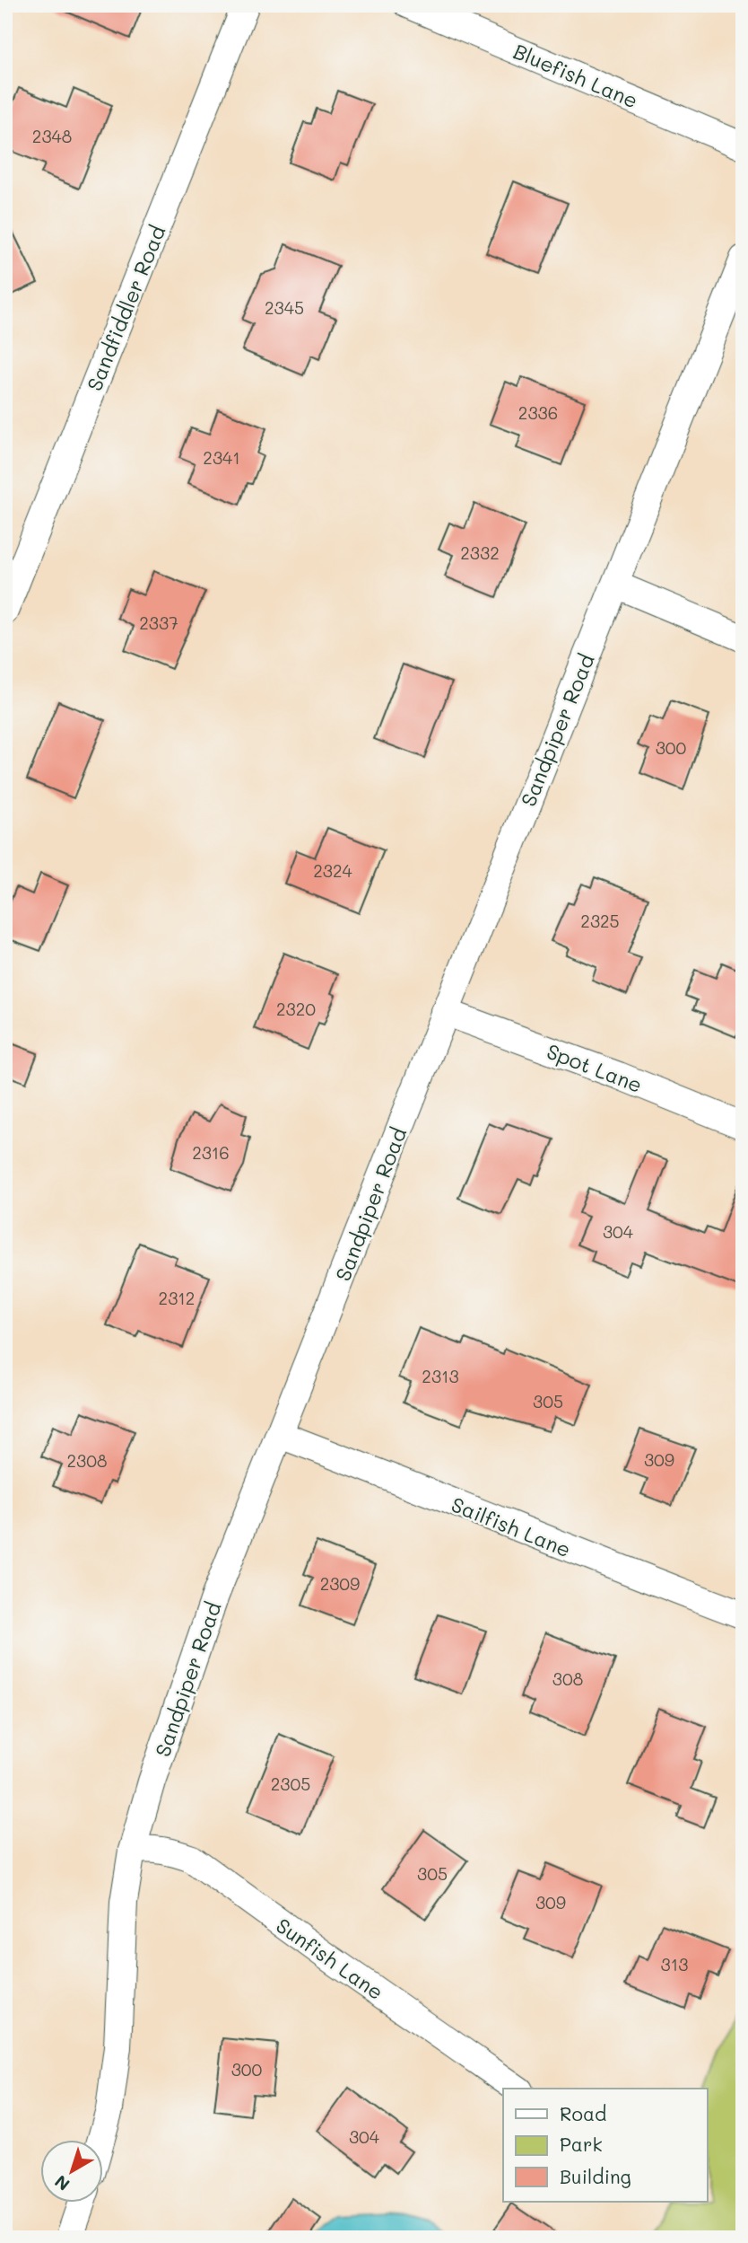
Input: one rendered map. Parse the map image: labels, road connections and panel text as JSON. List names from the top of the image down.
{
  "streets": {
    "street": [
      "Bluefish Lane",
      "Sandfiddler Road",
      "Sandpiper Road",
      "Spot Lane",
      "Sailfish Lane",
      "Sunfish Lane"
    ]
  },
  "crossings": [
    ["Sandpiper Road", "Spot Lane"],
    ["Sandpiper Road", "Sailfish Lane"],
    ["Sandpiper Road", "Sunfish Lane"]
  ],
  "house_numbers": [
    "2348",
    "2345",
    "2336",
    "2341",
    "2332",
    "2337",
    "300",
    "2324",
    "2325",
    "2320",
    "2316",
    "304",
    "2312",
    "2313",
    "305",
    "309",
    "2308",
    "2309",
    "308",
    "2305",
    "305",
    "309",
    "313",
    "300",
    "304"
  ],
  "legend": ["Road", "Park", "Building"],
  "north": "bottom left"
}
